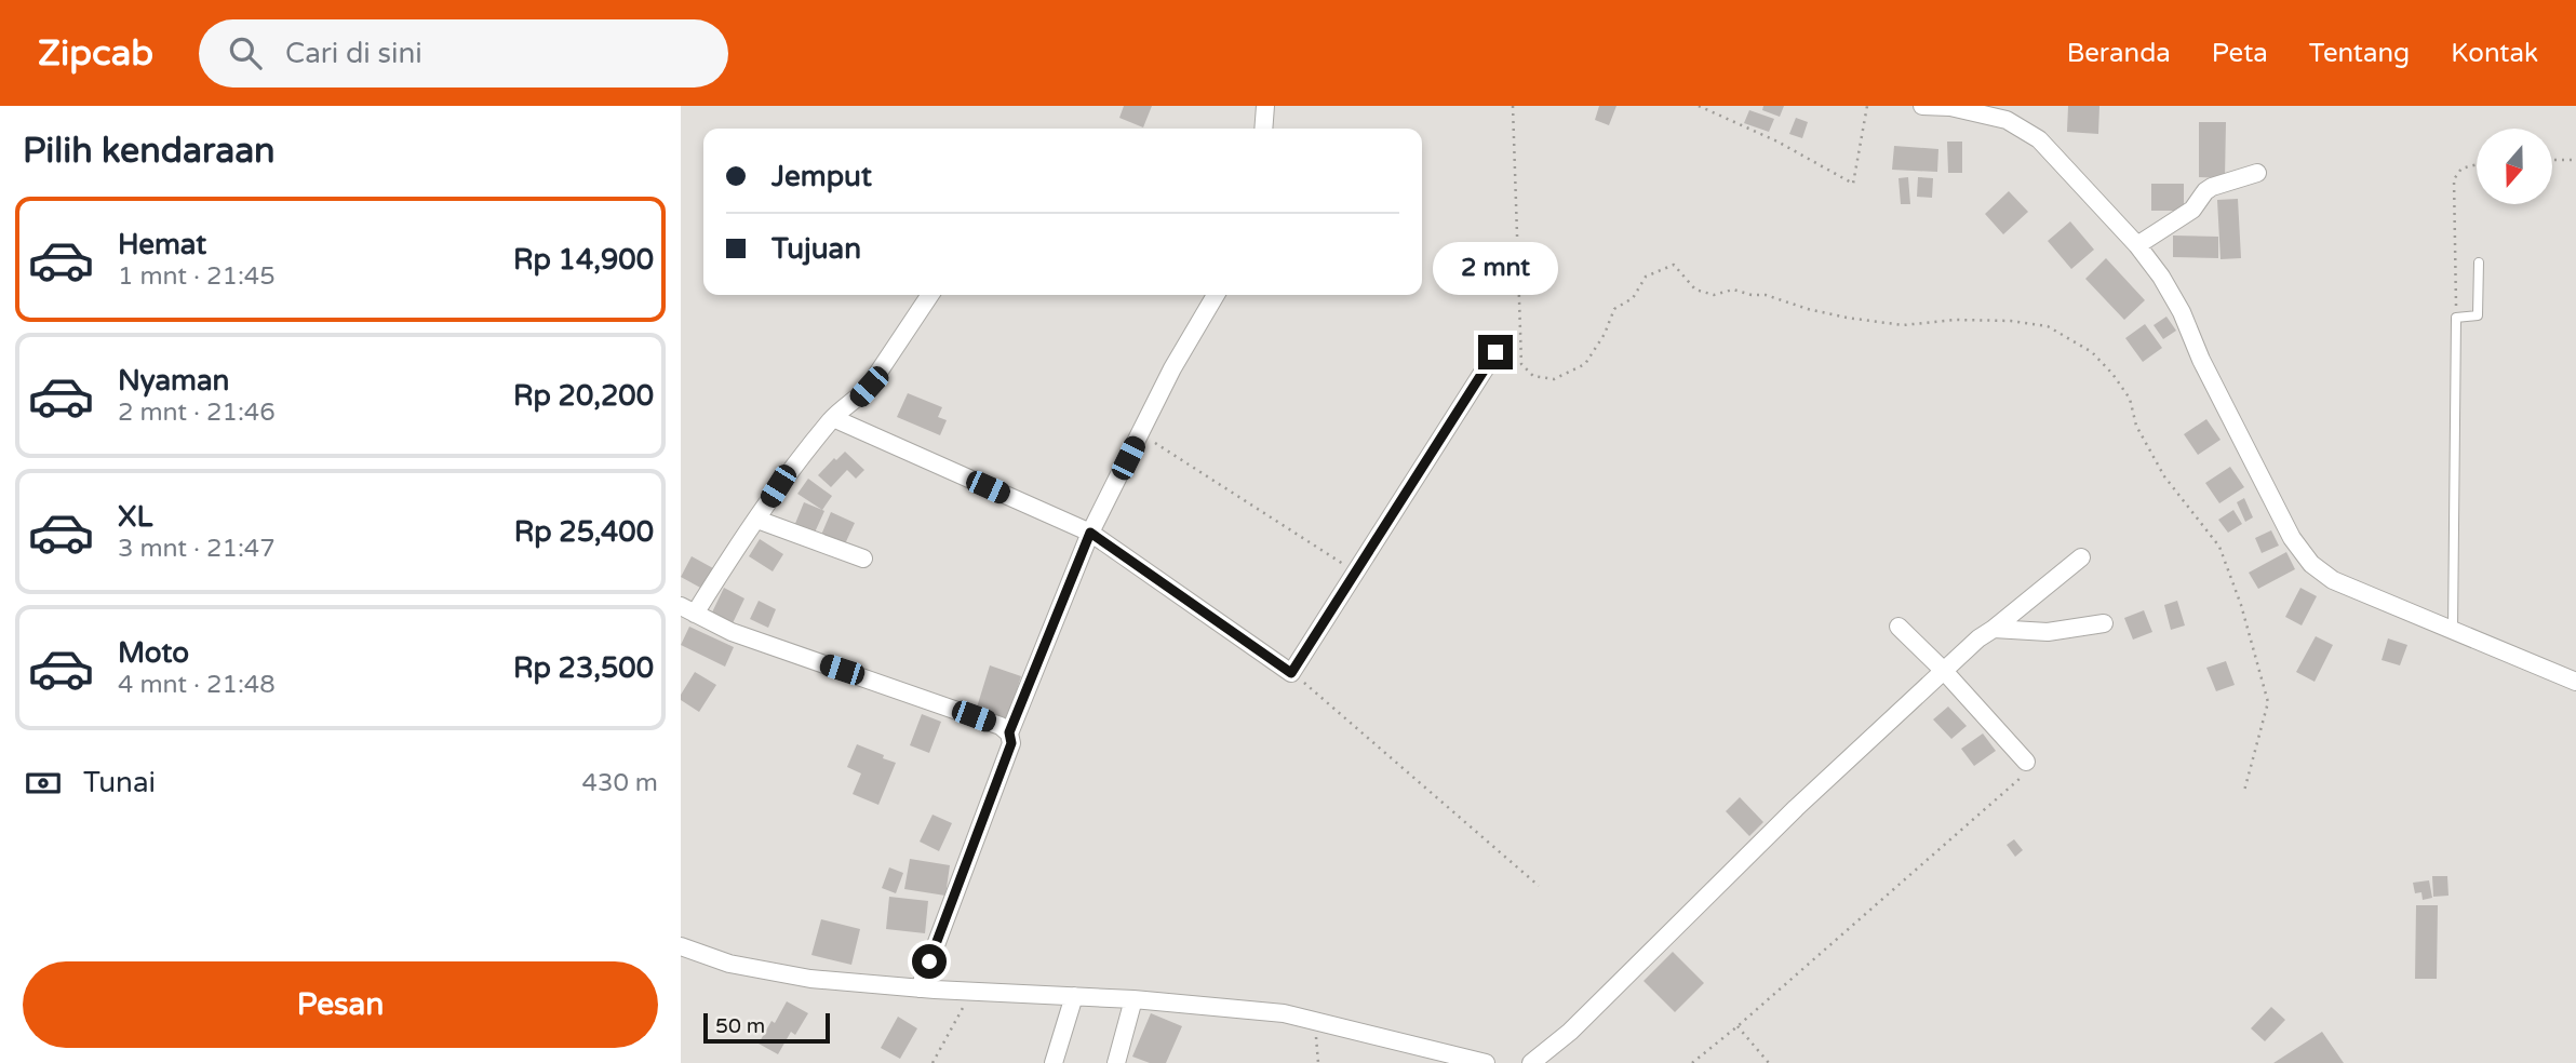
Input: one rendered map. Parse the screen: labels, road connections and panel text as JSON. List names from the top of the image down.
{
  "scale_bar": "50 m",
  "north": "bottom",
  "page": {
    "header": "Zipcab",
    "search": "Cari di sini",
    "nav": [
      "Beranda",
      "Peta",
      "Tentang",
      "Kontak"
    ],
    "heading": "Pilih kendaraan",
    "banner": ["Jemput", "Tujuan"],
    "list": [
      {
        "name": "Hemat",
        "note": "1 mnt · 21:45",
        "value": "Rp 14,900"
      },
      {
        "name": "Nyaman",
        "note": "2 mnt · 21:46",
        "value": "Rp 20,200"
      },
      {
        "name": "XL",
        "note": "3 mnt · 21:47",
        "value": "Rp 25,400"
      },
      {
        "name": "Moto",
        "note": "4 mnt · 21:48",
        "value": "Rp 23,500"
      }
    ],
    "bubble": "2 mnt",
    "pay": ["Tunai", "430 m"],
    "buttons": "Pesan",
    "scale": "50 m"
  }
}
